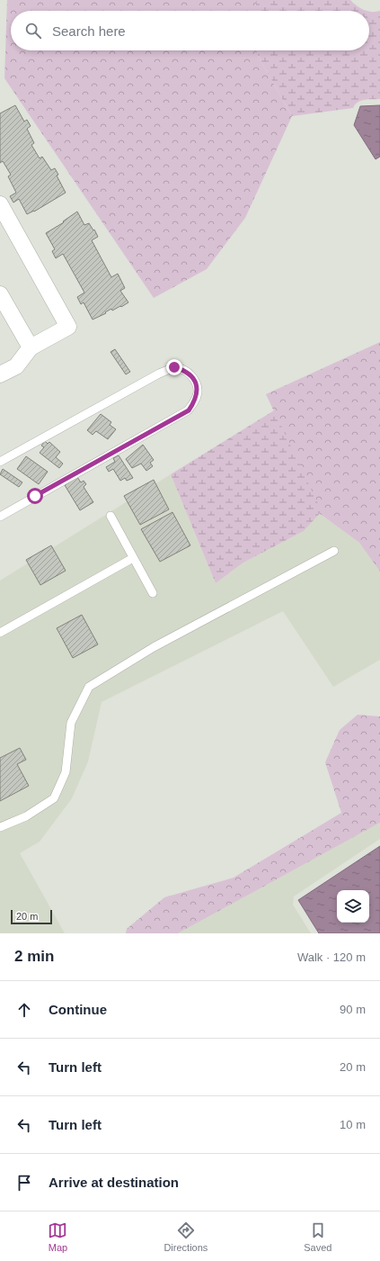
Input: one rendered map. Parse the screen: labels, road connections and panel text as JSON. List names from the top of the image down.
{
  "scale_bar": "20 m",
  "page": {
    "search": "Search here",
    "scale": "20 m",
    "heading": ["2 min", "Walk · 120 m"],
    "list": [
      ["Continue", "90 m"],
      ["Turn left", "20 m"],
      ["Turn left", "10 m"],
      "Arrive at destination"
    ],
    "nav": ["Map", "Directions", "Saved"]
  }
}
